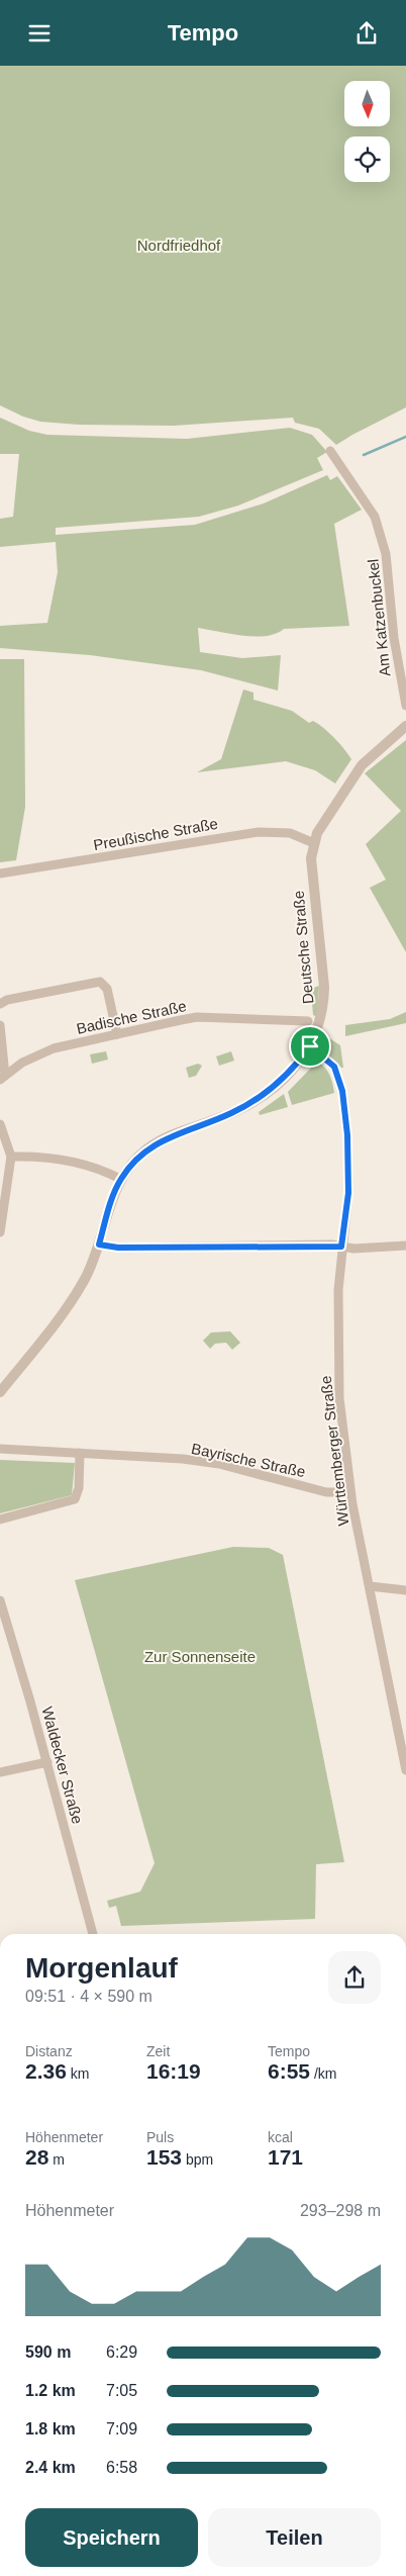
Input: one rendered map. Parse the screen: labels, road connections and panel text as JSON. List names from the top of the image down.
{
  "streets": {
    "street": [
      "Am Katzenbuckel",
      "Preußische Straße",
      "Deutsche Straße",
      "Badische Straße",
      "Württemberger Straße",
      "Bayrische Straße",
      "Waldecker Straße"
    ]
  },
  "crossings": [
    ["Preußische Straße", "Deutsche Straße"],
    ["Deutsche Straße", "Württemberger Straße"],
    ["Württemberger Straße", "Bayrische Straße"]
  ],
  "parks": ["Nordfriedhof", "Zur Sonnenseite"],
  "north": "bottom",
  "page": {
    "header": "Tempo",
    "heading": ["Morgenlauf", "09:51 · 4 × 590 m"],
    "stats": [
      ["Distanz", "2.36 km"],
      ["Zeit", "16:19"],
      ["Tempo", "6:55 /km"],
      ["Höhenmeter", "28 m"],
      ["Puls", "153 bpm"],
      ["kcal", "171"]
    ],
    "chart": ["Höhenmeter", "293–298 m"],
    "list": [
      {
        "name": "590 m",
        "note": "6:29"
      },
      {
        "name": "1.2 km",
        "note": "7:05"
      },
      {
        "name": "1.8 km",
        "note": "7:09"
      },
      {
        "name": "2.4 km",
        "note": "6:58"
      }
    ],
    "buttons": ["Speichern", "Teilen"]
  }
}
